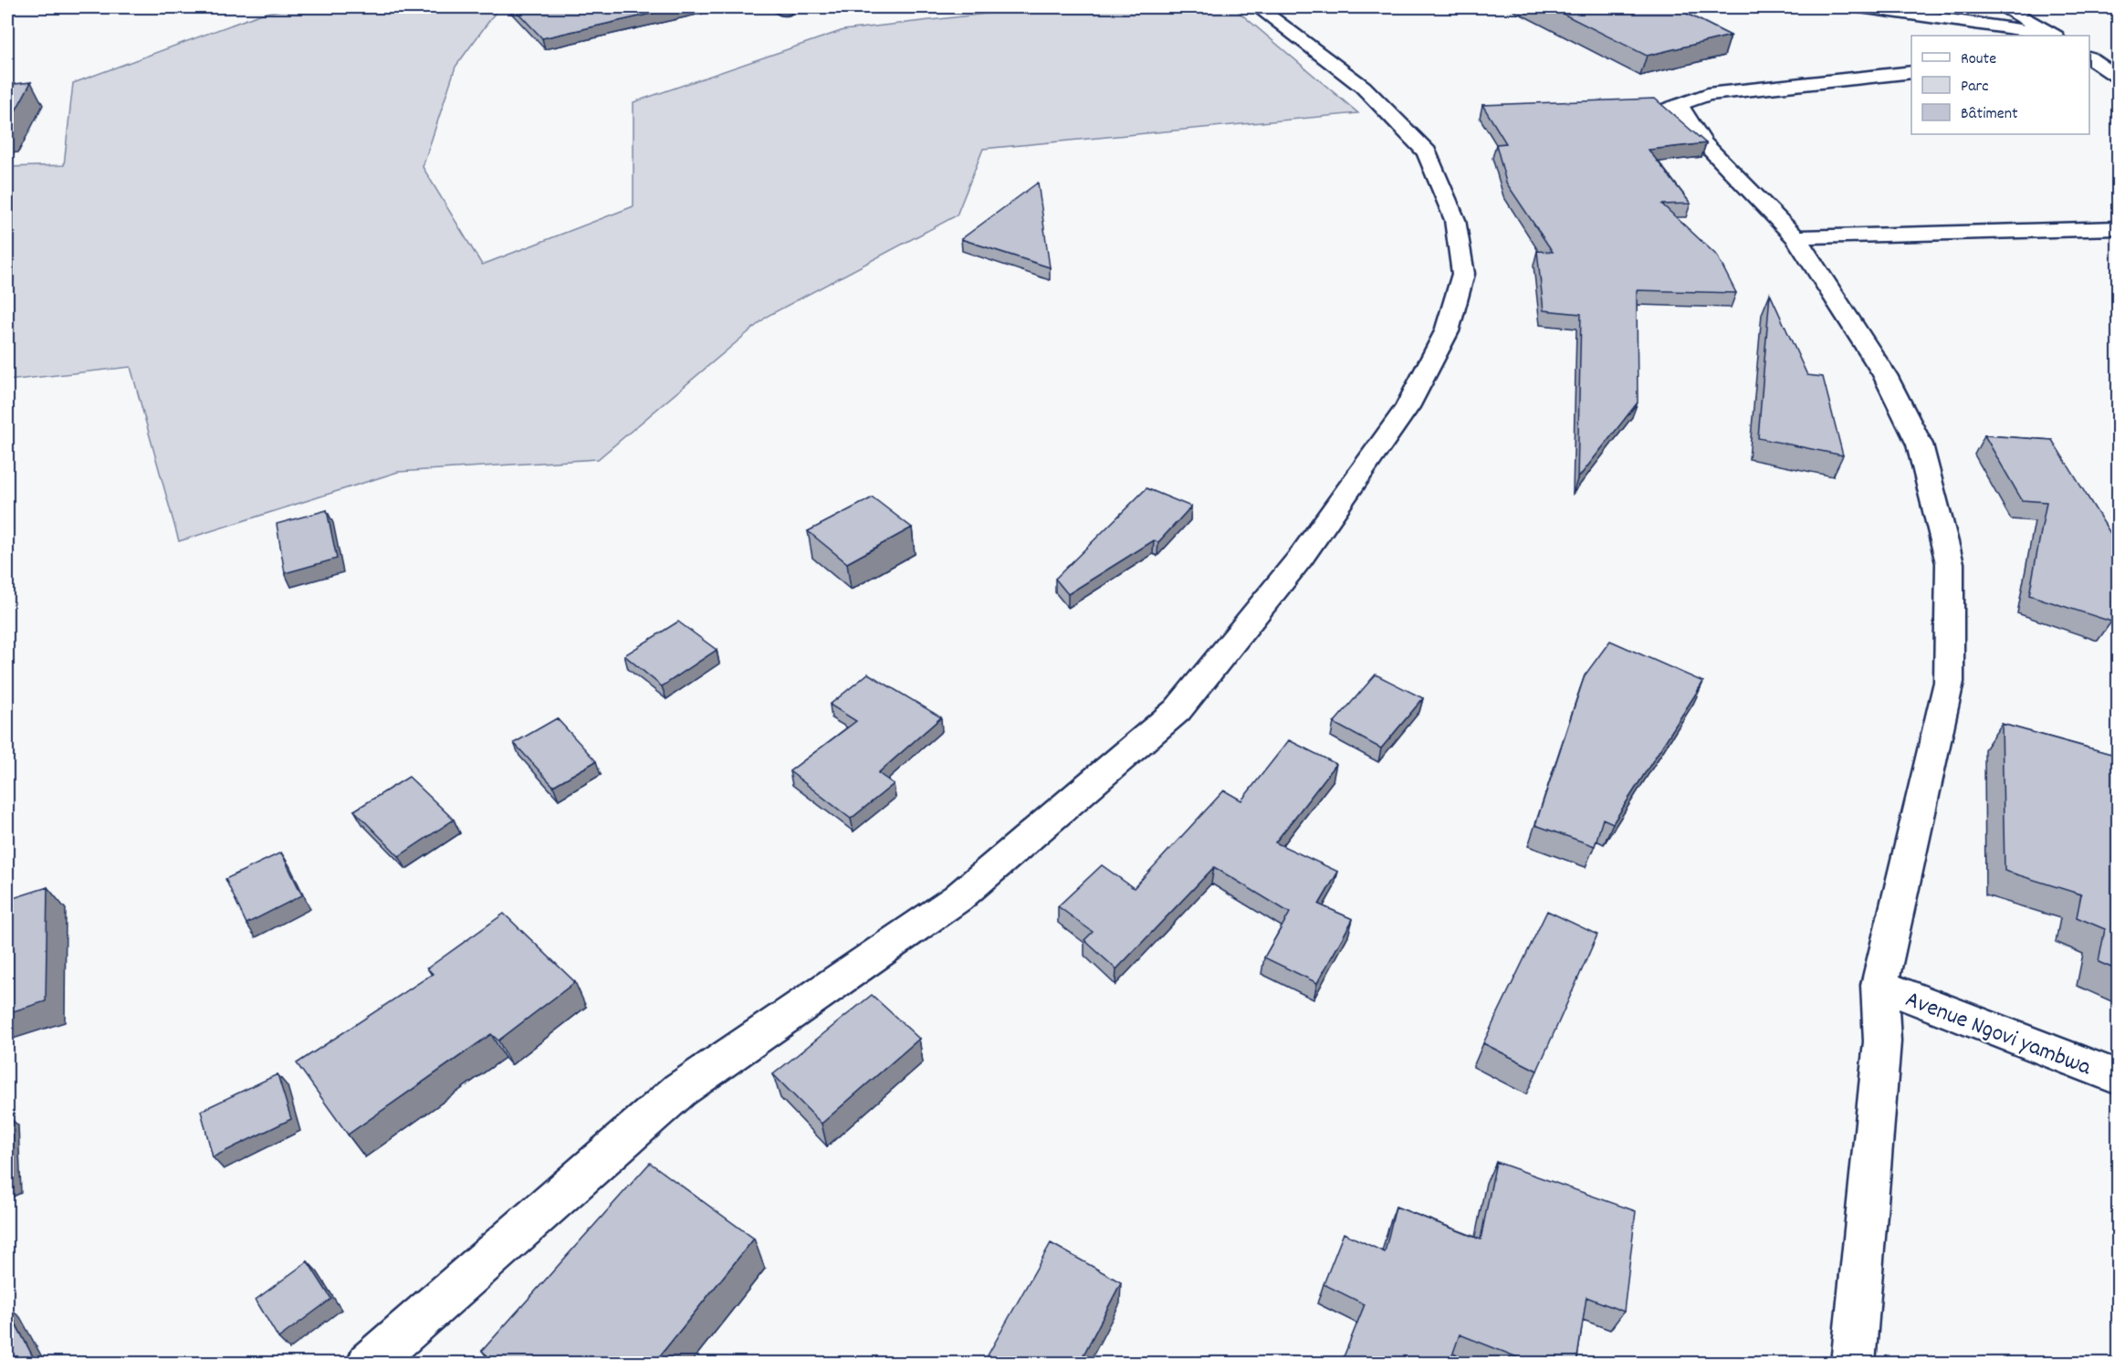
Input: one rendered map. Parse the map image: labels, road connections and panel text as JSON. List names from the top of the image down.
{
  "streets": {
    "main road": ["Avenue Ngovi yambwa"]
  },
  "legend": ["Route", "Parc", "Bâtiment"]
}
